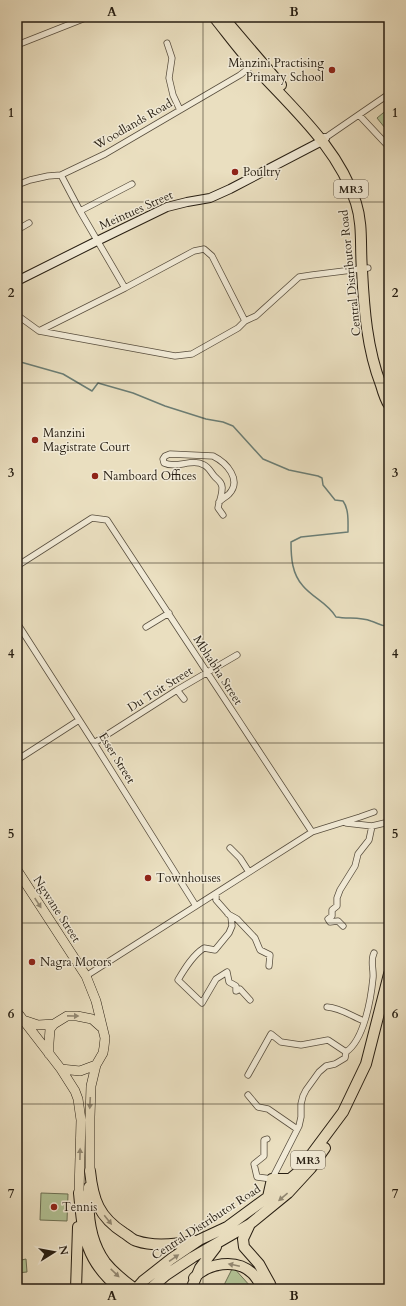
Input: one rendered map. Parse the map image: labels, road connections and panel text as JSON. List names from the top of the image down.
{
  "streets": {
    "highway": ["MR3", "Central Distributor Road"],
    "main road": ["Ngwane Street"],
    "street": [
      "Woodlands Road",
      "Meintues Street",
      "Mbhabha Street",
      "Du Toit Street",
      "Esser Street"
    ]
  },
  "crossings": [
    ["Woodlands Road", "Central Distributor Road"],
    ["Meintues Street", "Central Distributor Road"],
    ["Mbhabha Street", "Du Toit Street"],
    ["Du Toit Street", "Esser Street"]
  ],
  "one_way": ["Ngwane Street"],
  "places": [
    "Manzini Practising Primary School",
    "Poultry",
    "Manzini Magistrate Court",
    "Namboard Offices",
    "Townhouses",
    "Nagra Motors",
    "Tennis"
  ],
  "north": "right",
  "grid": {
    "columns": ["A", "B"],
    "rows": [
      "1",
      "2",
      "3",
      "4",
      "5",
      "6",
      "7"
    ]
  }
}
